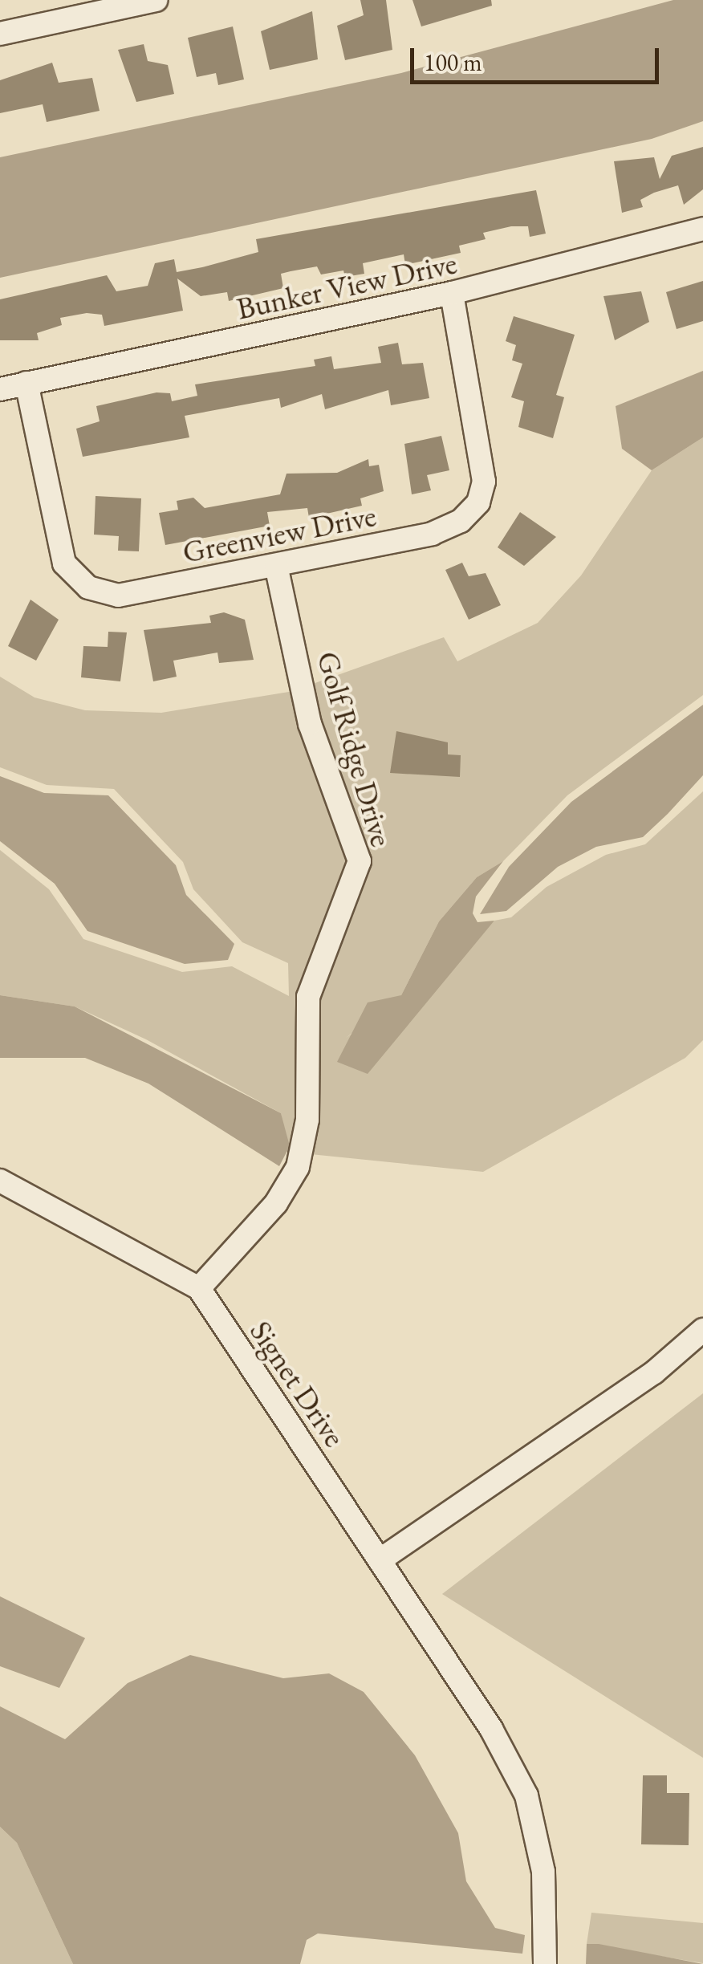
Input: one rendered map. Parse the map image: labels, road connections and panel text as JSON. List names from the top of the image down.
{
  "streets": {
    "street": [
      "Bunker View Drive",
      "Greenview Drive",
      "Golf Ridge Drive",
      "Signet Drive"
    ]
  },
  "crossings": [
    ["Bunker View Drive", "Greenview Drive"],
    ["Greenview Drive", "Golf Ridge Drive"],
    ["Golf Ridge Drive", "Signet Drive"]
  ],
  "scale_bar": "100 m"
}
